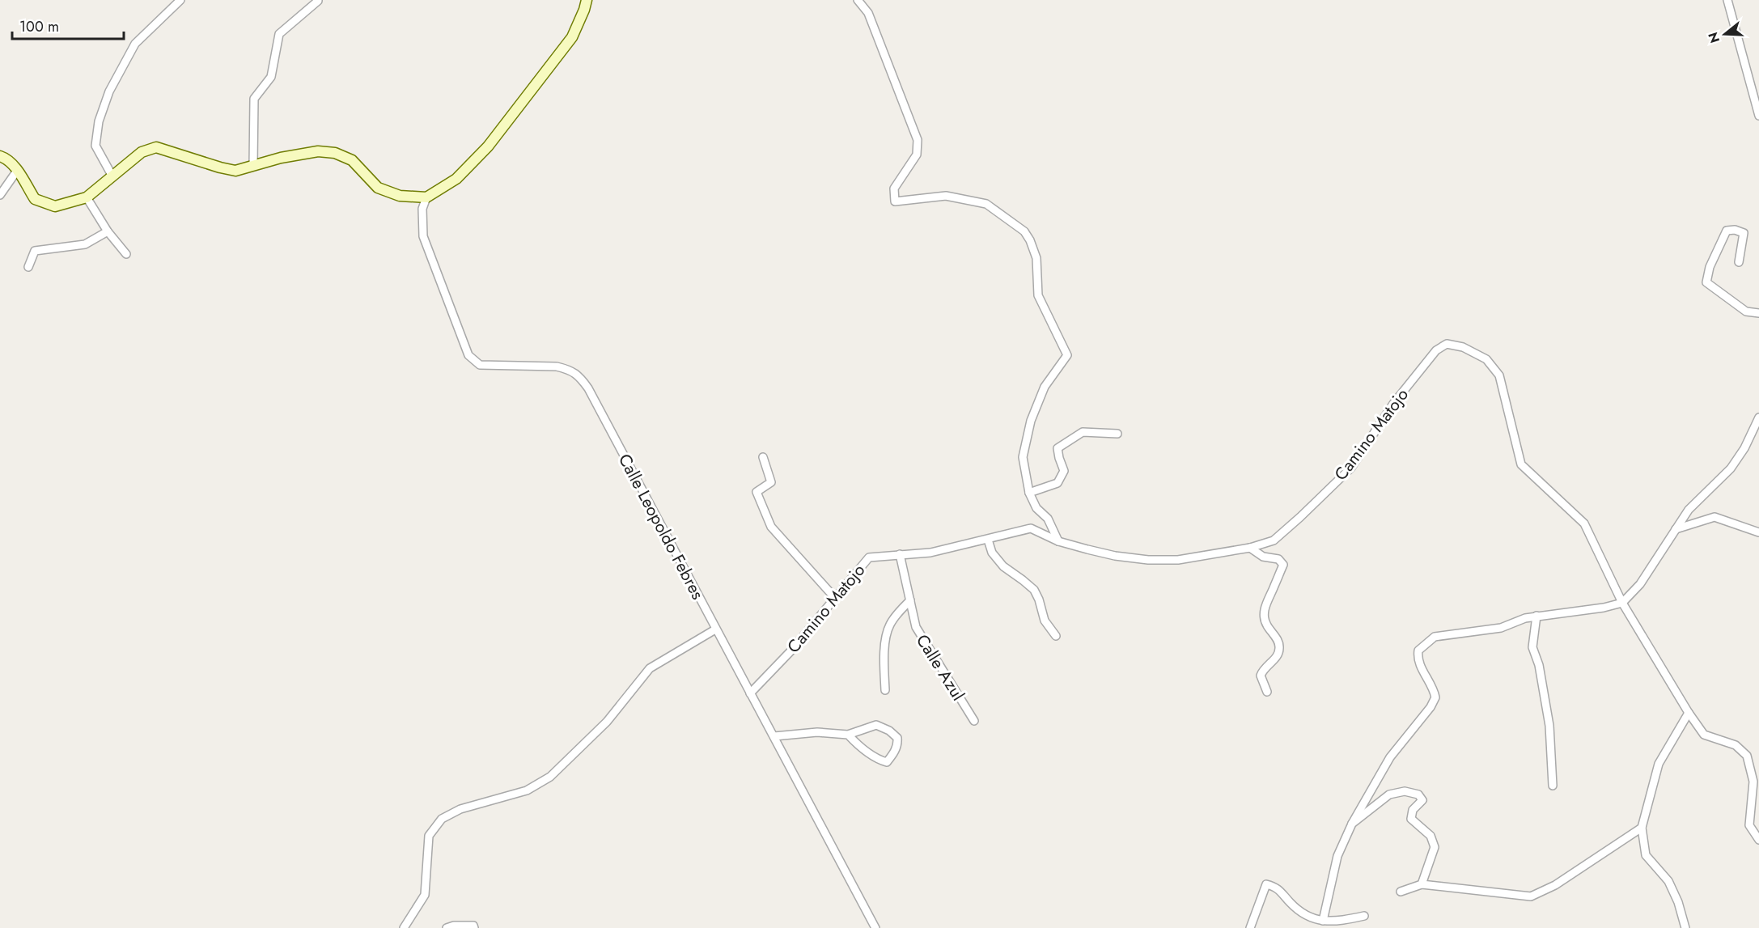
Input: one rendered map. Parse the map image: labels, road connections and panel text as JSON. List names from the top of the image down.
{
  "streets": {
    "street": ["Camino Matojo", "Calle Leopoldo Febres", "Calle Azul"]
  },
  "crossings": [
    ["Camino Matojo", "Calle Leopoldo Febres"],
    ["Camino Matojo", "Calle Azul"]
  ],
  "scale_bar": "100 m",
  "north": "left"
}
